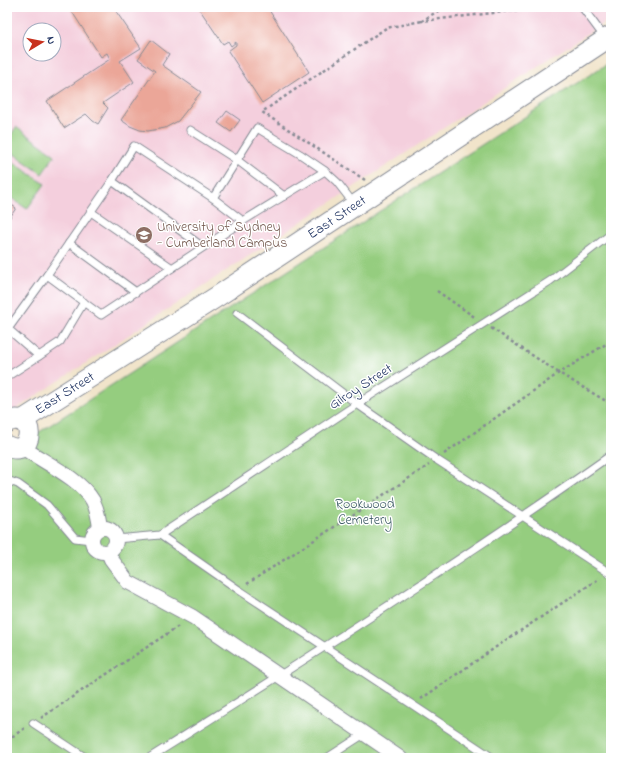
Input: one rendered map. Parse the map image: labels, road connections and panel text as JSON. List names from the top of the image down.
{
  "streets": {
    "main road": ["East Street"],
    "lane": ["Gilroy Street"]
  },
  "parks": ["Rookwood Cemetery"],
  "places": {
    "school or university": ["University of Sydney - Cumberland Campus"]
  },
  "north": "right"
}
